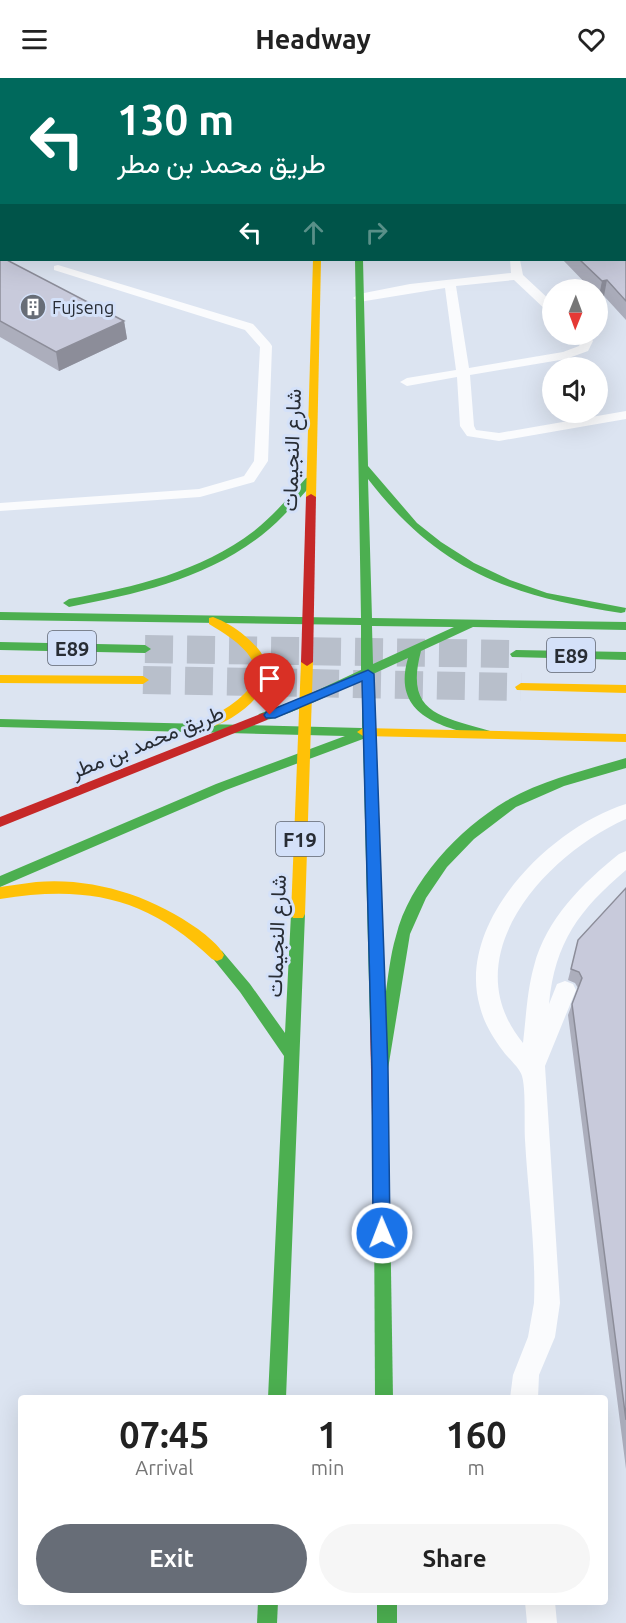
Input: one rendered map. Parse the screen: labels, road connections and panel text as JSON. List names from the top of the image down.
{
  "streets": {
    "main road": [
      "شارع النجيمات",
      "E89",
      "طريق محمد بن مطر",
      "F19"
    ]
  },
  "crossings": [
    ["شارع النجيمات", "طريق محمد بن مطر"]
  ],
  "places": {
    "building": ["Fujseng"]
  },
  "north": "bottom",
  "page": {
    "header": "Headway",
    "turn": ["130 m", "طريق محمد بن مطر"],
    "eta": [
      "07:45",
      "Arrival",
      "1",
      "min",
      "160",
      "m"
    ],
    "buttons": ["Exit", "Share"]
  }
}
